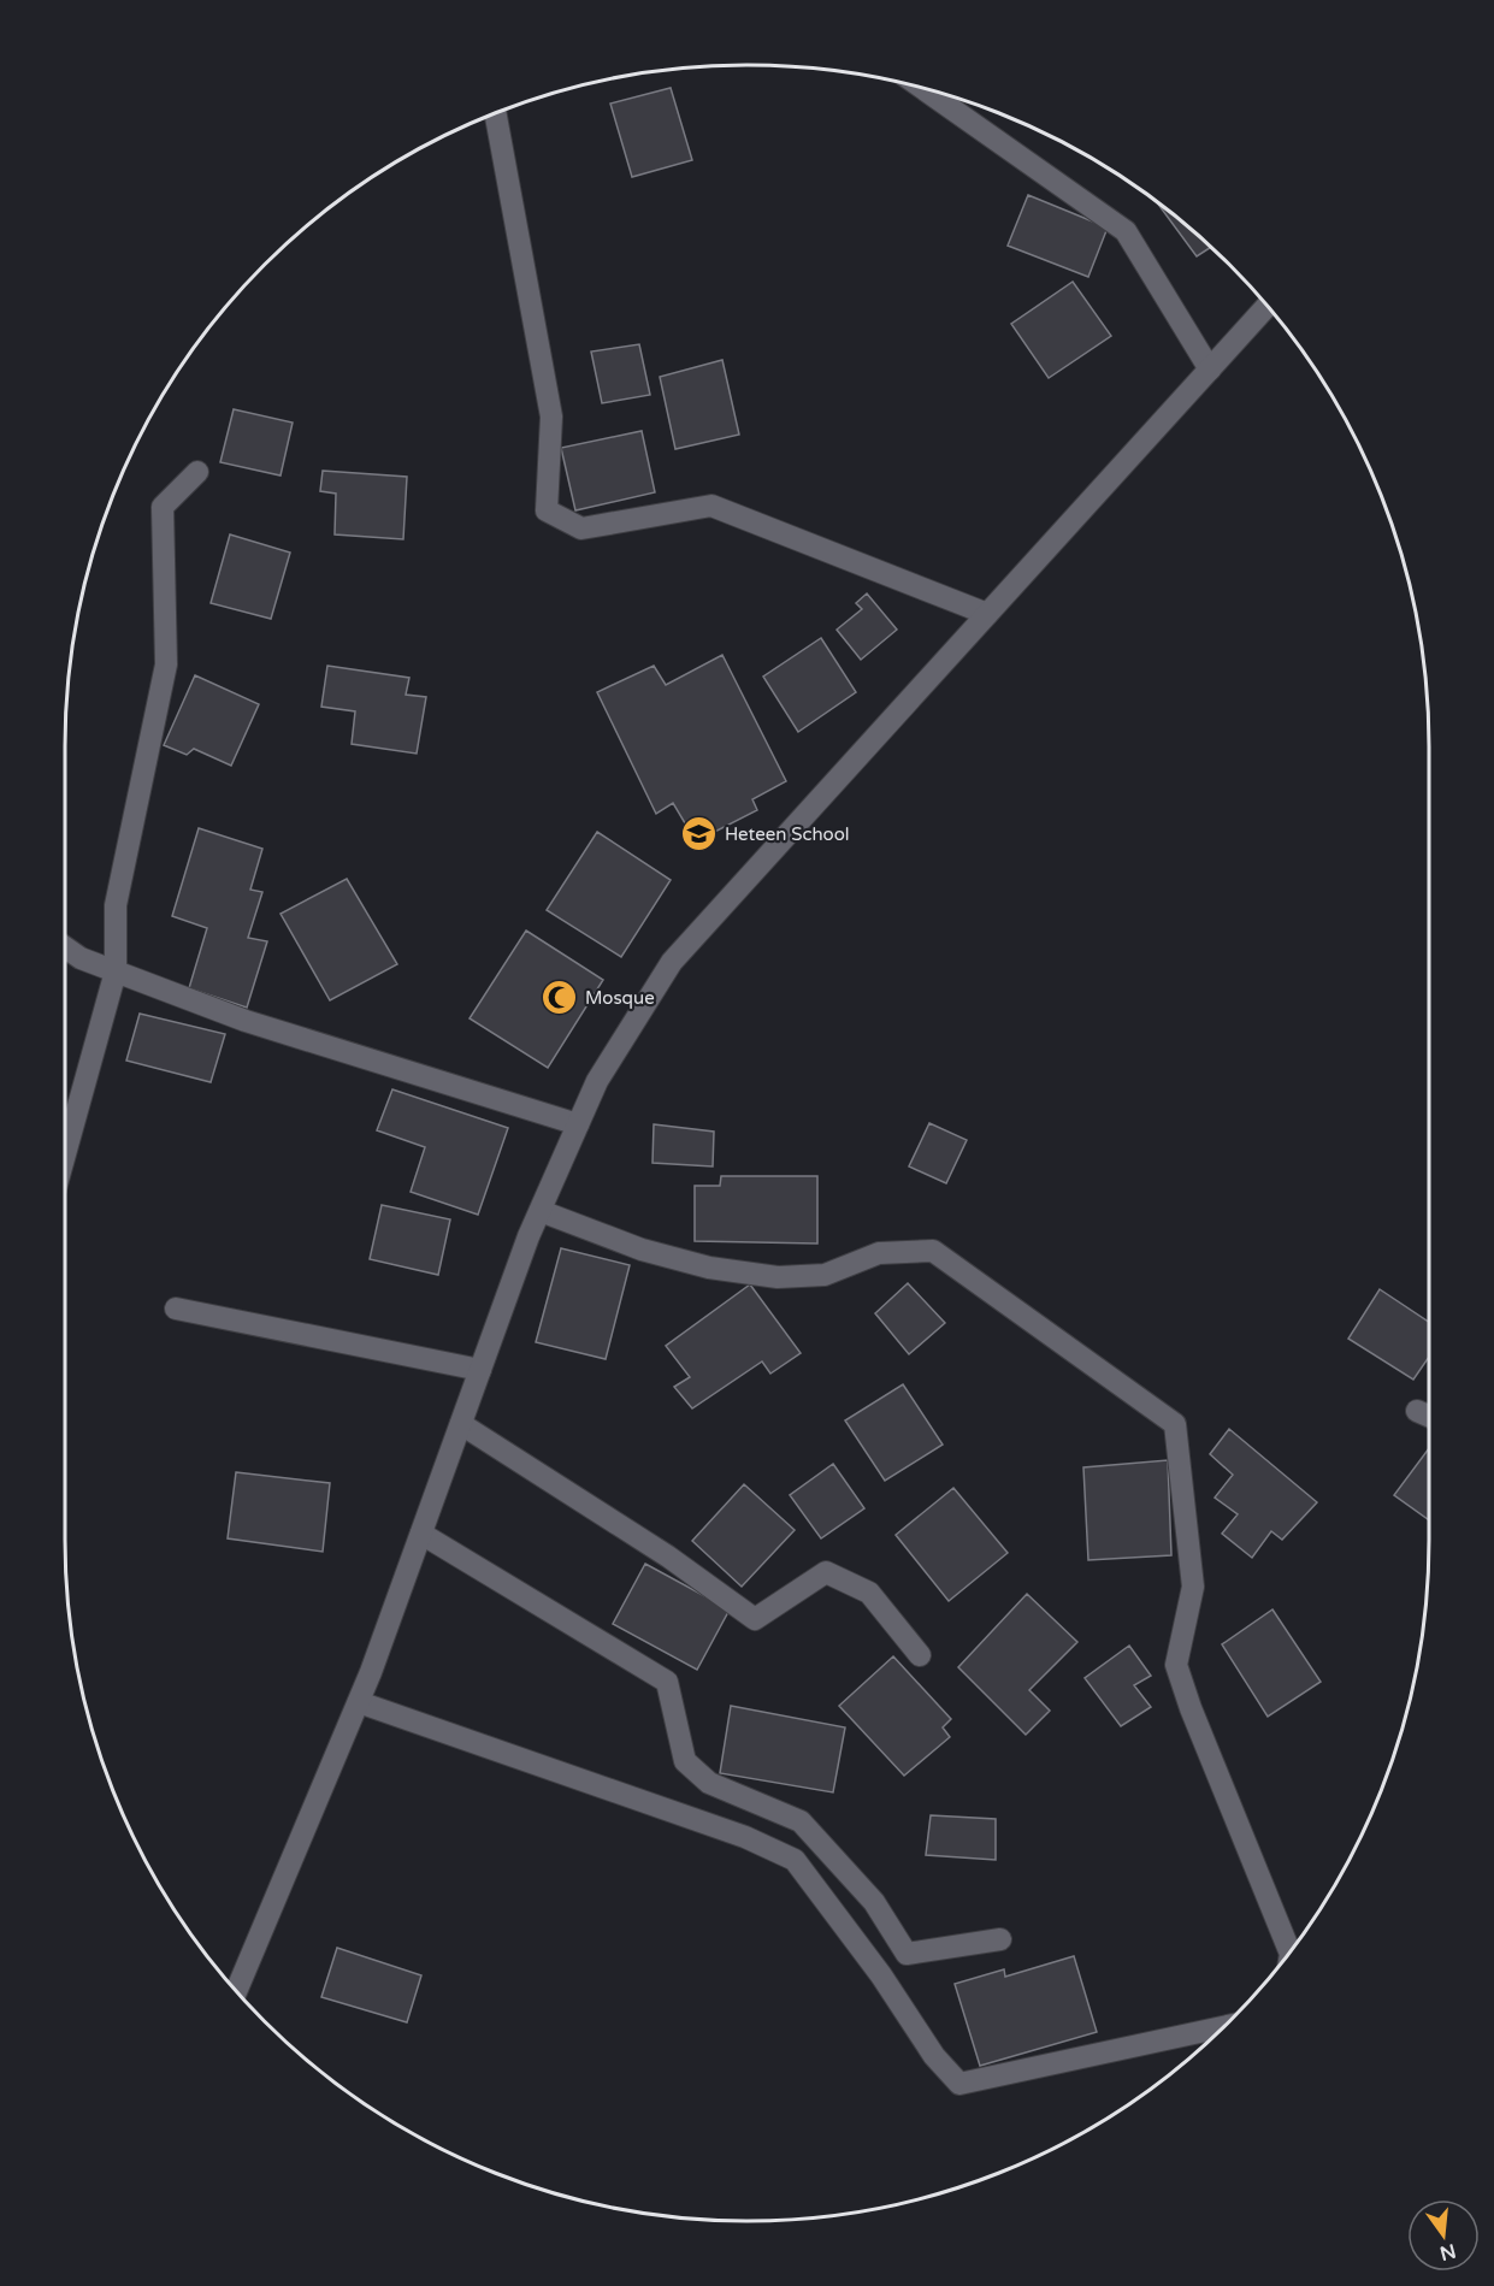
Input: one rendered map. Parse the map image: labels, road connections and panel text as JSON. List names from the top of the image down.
{
  "places": {
    "school or university": ["Heteen School"],
    "mosque": ["Mosque"]
  },
  "north": "bottom"
}
